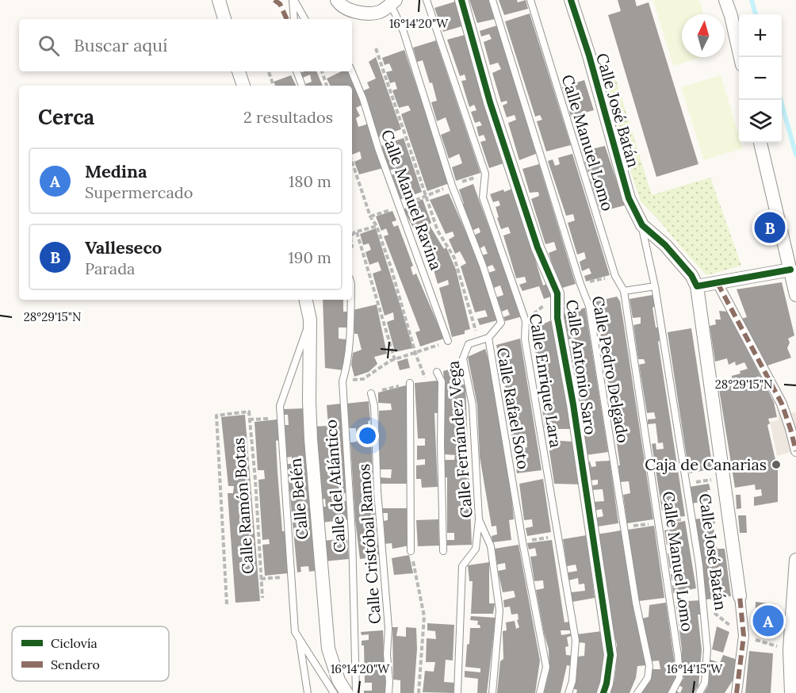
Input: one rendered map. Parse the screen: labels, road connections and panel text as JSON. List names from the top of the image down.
{
  "streets": {
    "street": ["Calle José Batán", "Calle Antonio Saro", "Calle Belén"],
    "lane": [
      "Calle Manuel Lomo",
      "Calle Manuel Ravina",
      "Calle Pedro Delgado",
      "Calle Enrique Lara",
      "Calle Rafael Soto",
      "Calle Fernández Vega",
      "Calle del Atlántico",
      "Calle Cristóbal Ramos"
    ],
    "path": ["Calle Ramón Botas"]
  },
  "crossings": [
    ["Calle Rafael Soto", "Calle Fernández Vega"]
  ],
  "places": ["Caja de Canarias"],
  "legend": ["Ciclovía", "Sendero"],
  "north": "top",
  "page": {
    "map_buttons": ["+", "−"],
    "search": "Buscar aquí",
    "heading": ["Cerca", "2 resultados"],
    "list": [
      {
        "mark": "A",
        "name": "Medina",
        "note": "Supermercado",
        "value": "180 m"
      },
      {
        "mark": "B",
        "name": "Valleseco",
        "note": "Parada",
        "value": "190 m"
      }
    ],
    "pins": ["B", "A"]
  },
  "coordinates": ["16°14'20\"W", "28°29'15\"N", "16°14'15\"W"]
}
